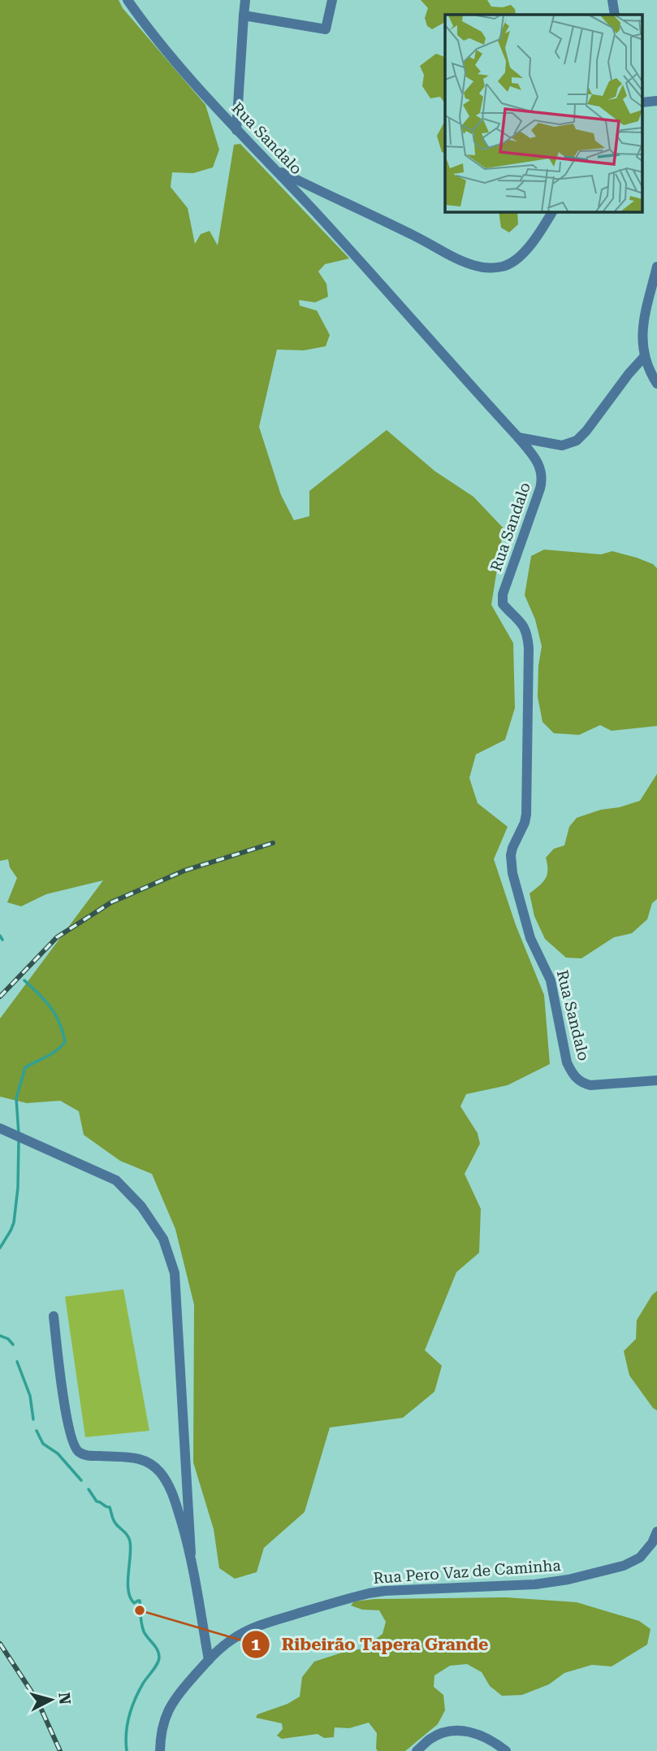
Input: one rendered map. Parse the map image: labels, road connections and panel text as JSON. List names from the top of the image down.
{
  "streets": {
    "street": ["Rua Sandalo", "Rua Pero Vaz de Caminha"]
  },
  "places": ["Ribeirão Tapera Grande"],
  "north": "right"
}
